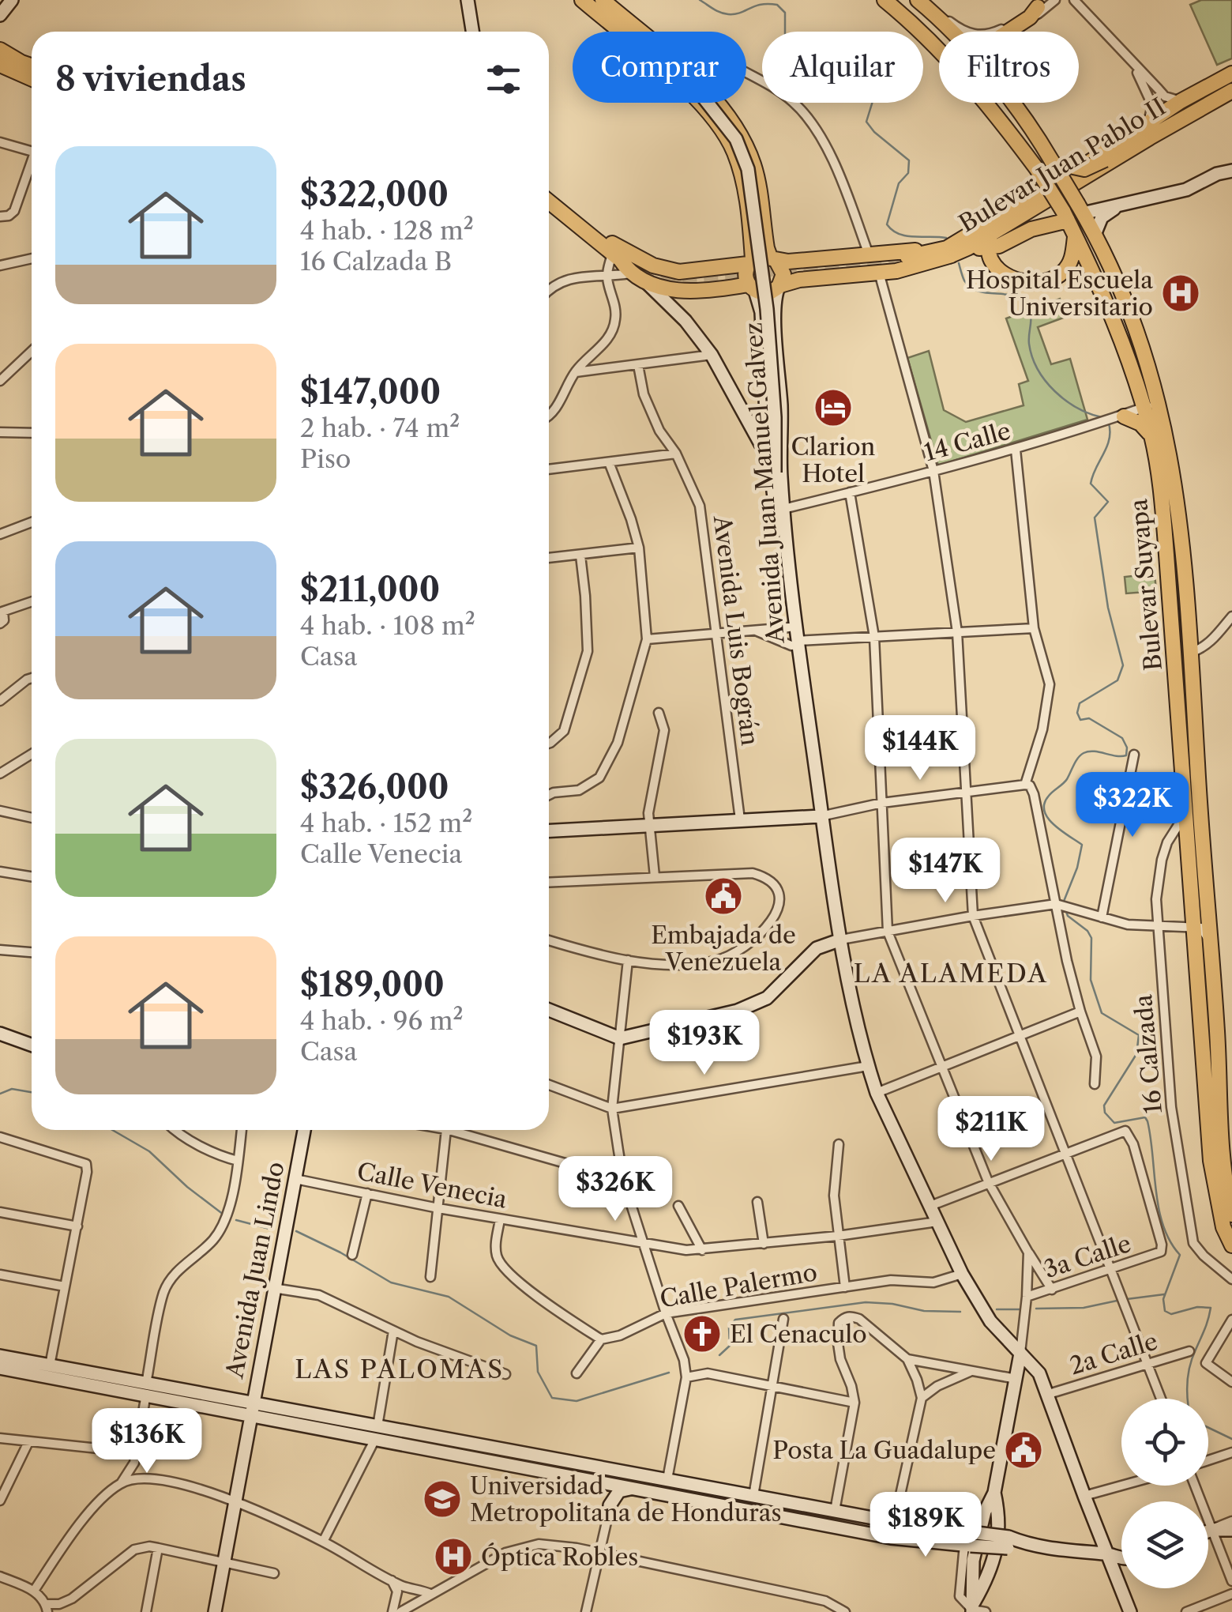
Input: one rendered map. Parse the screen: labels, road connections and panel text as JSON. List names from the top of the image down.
{
  "streets": {
    "main road": ["Bulevar Juan Pablo II", "Bulevar Suyapa"],
    "street": [
      "14 Calle",
      "Avenida Juan Manuel Galvez",
      "Avenida Luis Bográn",
      "16 Calzada",
      "Calle Venecia",
      "3a Calle",
      "Avenida Juan Lindo",
      "Calle Palermo",
      "2a Calle"
    ]
  },
  "crossings": [
    ["14 Calle", "Avenida Juan Manuel Galvez"],
    ["14 Calle", "Bulevar Suyapa"],
    ["Avenida Juan Manuel Galvez", "Calle Venecia"],
    ["Avenida Juan Manuel Galvez", "Calle Palermo"],
    ["Avenida Juan Manuel Galvez", "2a Calle"],
    ["Bulevar Suyapa", "16 Calzada"],
    ["Calle Venecia", "Avenida Juan Lindo"]
  ],
  "districts": ["LA ALAMEDA", "LAS PALOMAS"],
  "places": {
    "hospital": ["Hospital Escuela Universitario", "Óptica Robles"],
    "hotel": ["Clarion Hotel"],
    "public building": ["Embajada de Venezuela", "Posta La Guadalupe"],
    "church": ["El Cenaculo"],
    "school or university": ["Universidad Metropolitana de Honduras"]
  },
  "page": {
    "chip": ["Comprar", "Alquilar", "Filtros"],
    "heading": "8 viviendas",
    "list": [
      {
        "name": "$322,000",
        "note": "4 hab. · 128 m² · 16 Calzada B"
      },
      {
        "name": "$147,000",
        "note": "2 hab. · 74 m² · Piso"
      },
      {
        "name": "$211,000",
        "note": "4 hab. · 108 m² · Casa"
      },
      {
        "name": "$326,000",
        "note": "4 hab. · 152 m² · Calle Venecia"
      },
      {
        "name": "$189,000",
        "note": "4 hab. · 96 m² · Casa"
      }
    ],
    "price": [
      "$144K",
      "$322K",
      "$147K",
      "$193K",
      "$211K",
      "$326K",
      "$136K",
      "$189K"
    ]
  }
}
